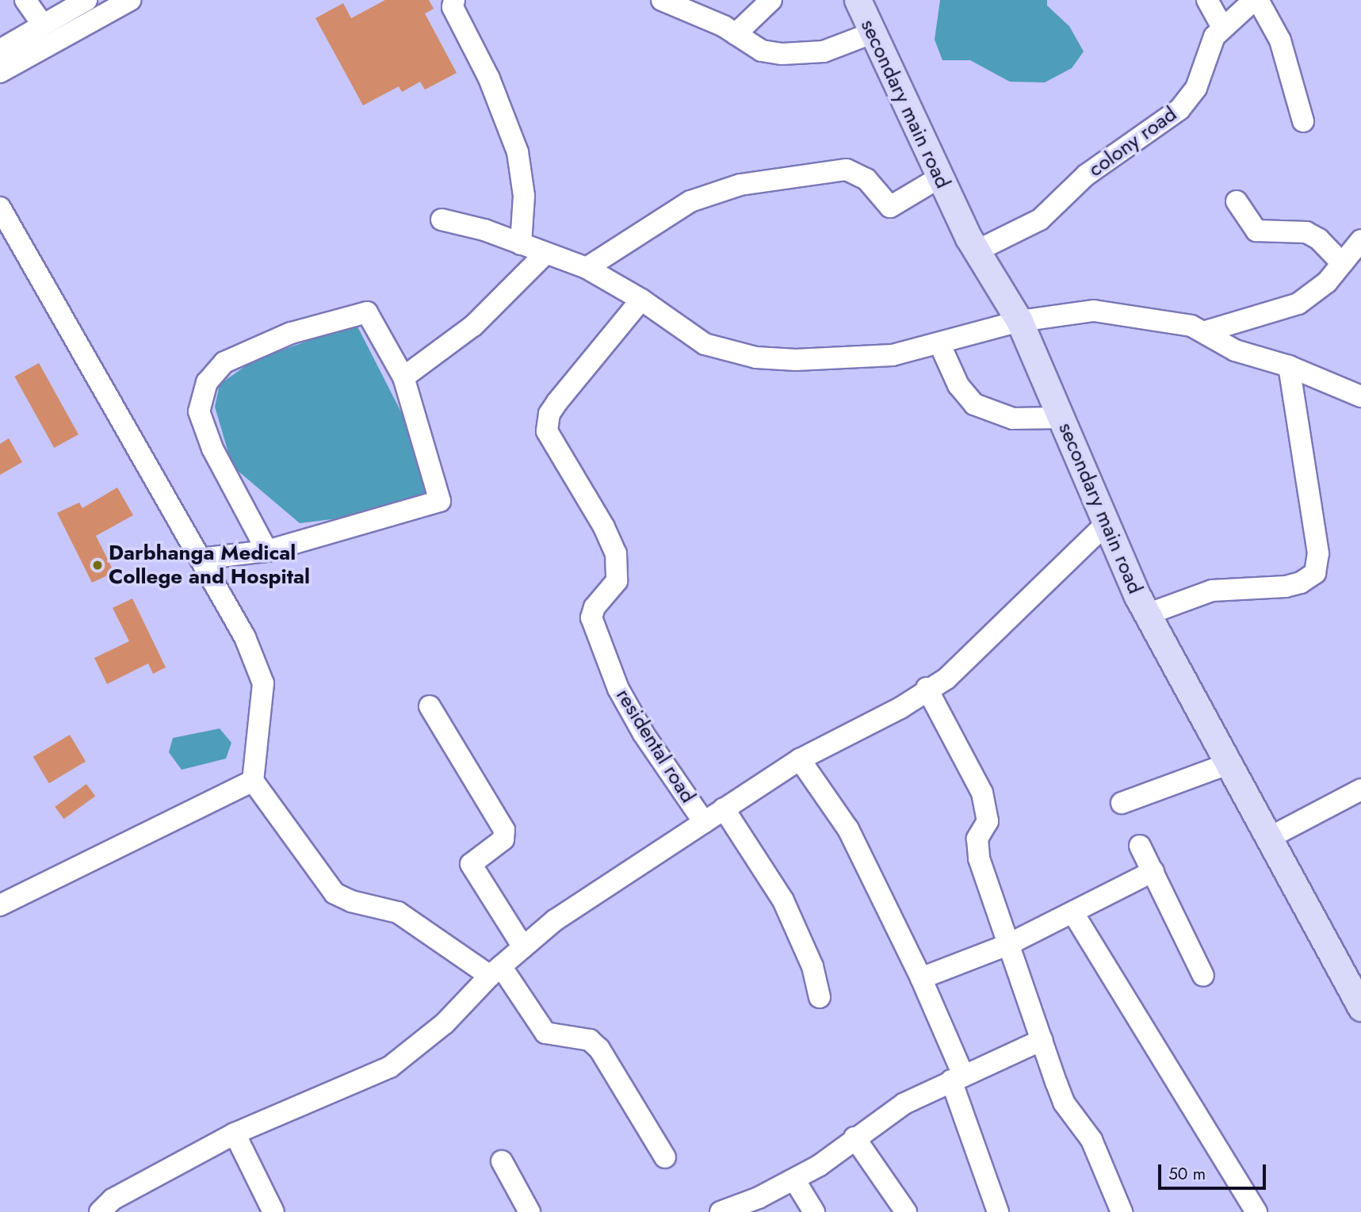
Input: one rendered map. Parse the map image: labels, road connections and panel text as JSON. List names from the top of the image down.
{
  "streets": {
    "main road": ["secondary main road"],
    "street": ["colony road", "residental road"]
  },
  "crossings": [
    ["secondary main road", "colony road"]
  ],
  "places": ["Darbhanga Medical College and Hospital"],
  "scale_bar": "50 m"
}
